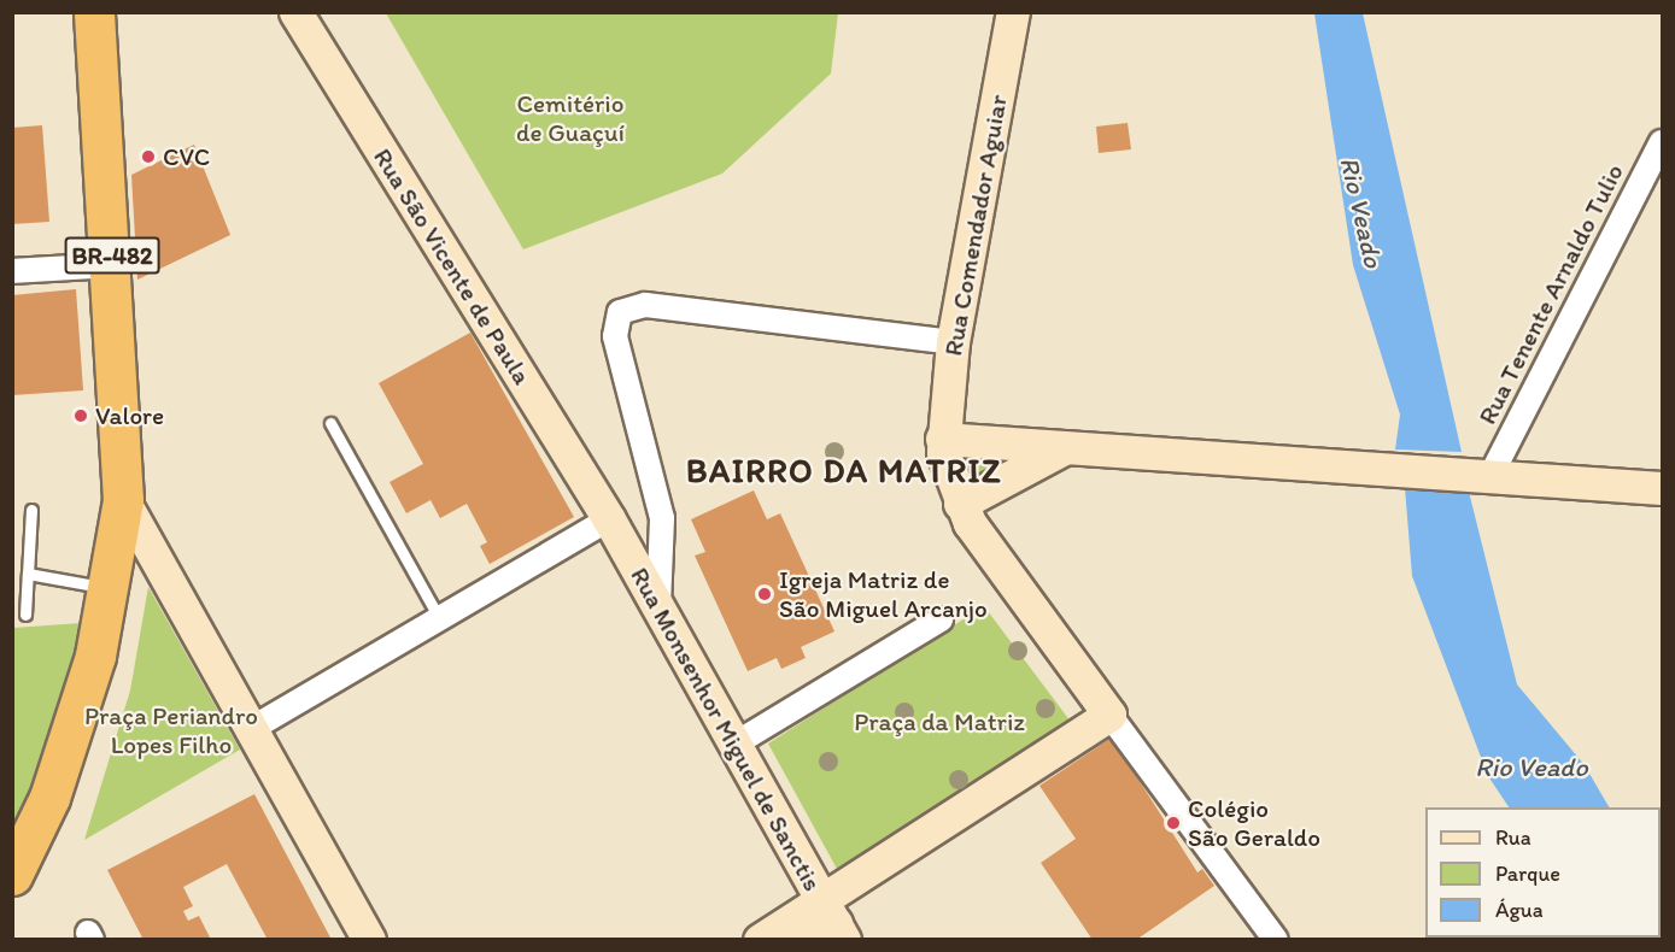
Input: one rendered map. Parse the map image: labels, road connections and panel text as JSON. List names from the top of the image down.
{
  "streets": {
    "highway": ["BR-482"],
    "street": [
      "Rua Comendador Aguiar",
      "Rua São Vicente de Paula",
      "Rua Tenente Arnaldo Tulio",
      "Rua Monsenhor Miguel de Sanctis"
    ]
  },
  "crossings": [
    ["Rua São Vicente de Paula", "Rua Monsenhor Miguel de Sanctis"]
  ],
  "districts": ["BAIRRO DA MATRIZ"],
  "water": ["Rio Veado"],
  "parks": ["Cemitério de Guaçuí", "Praça Periandro Lopes Filho", "Praça da Matriz"],
  "places": [
    "CVC",
    "Valore",
    "Igreja Matriz de São Miguel Arcanjo",
    "Colégio São Geraldo"
  ],
  "legend": ["Rua", "Parque", "Água"]
}
